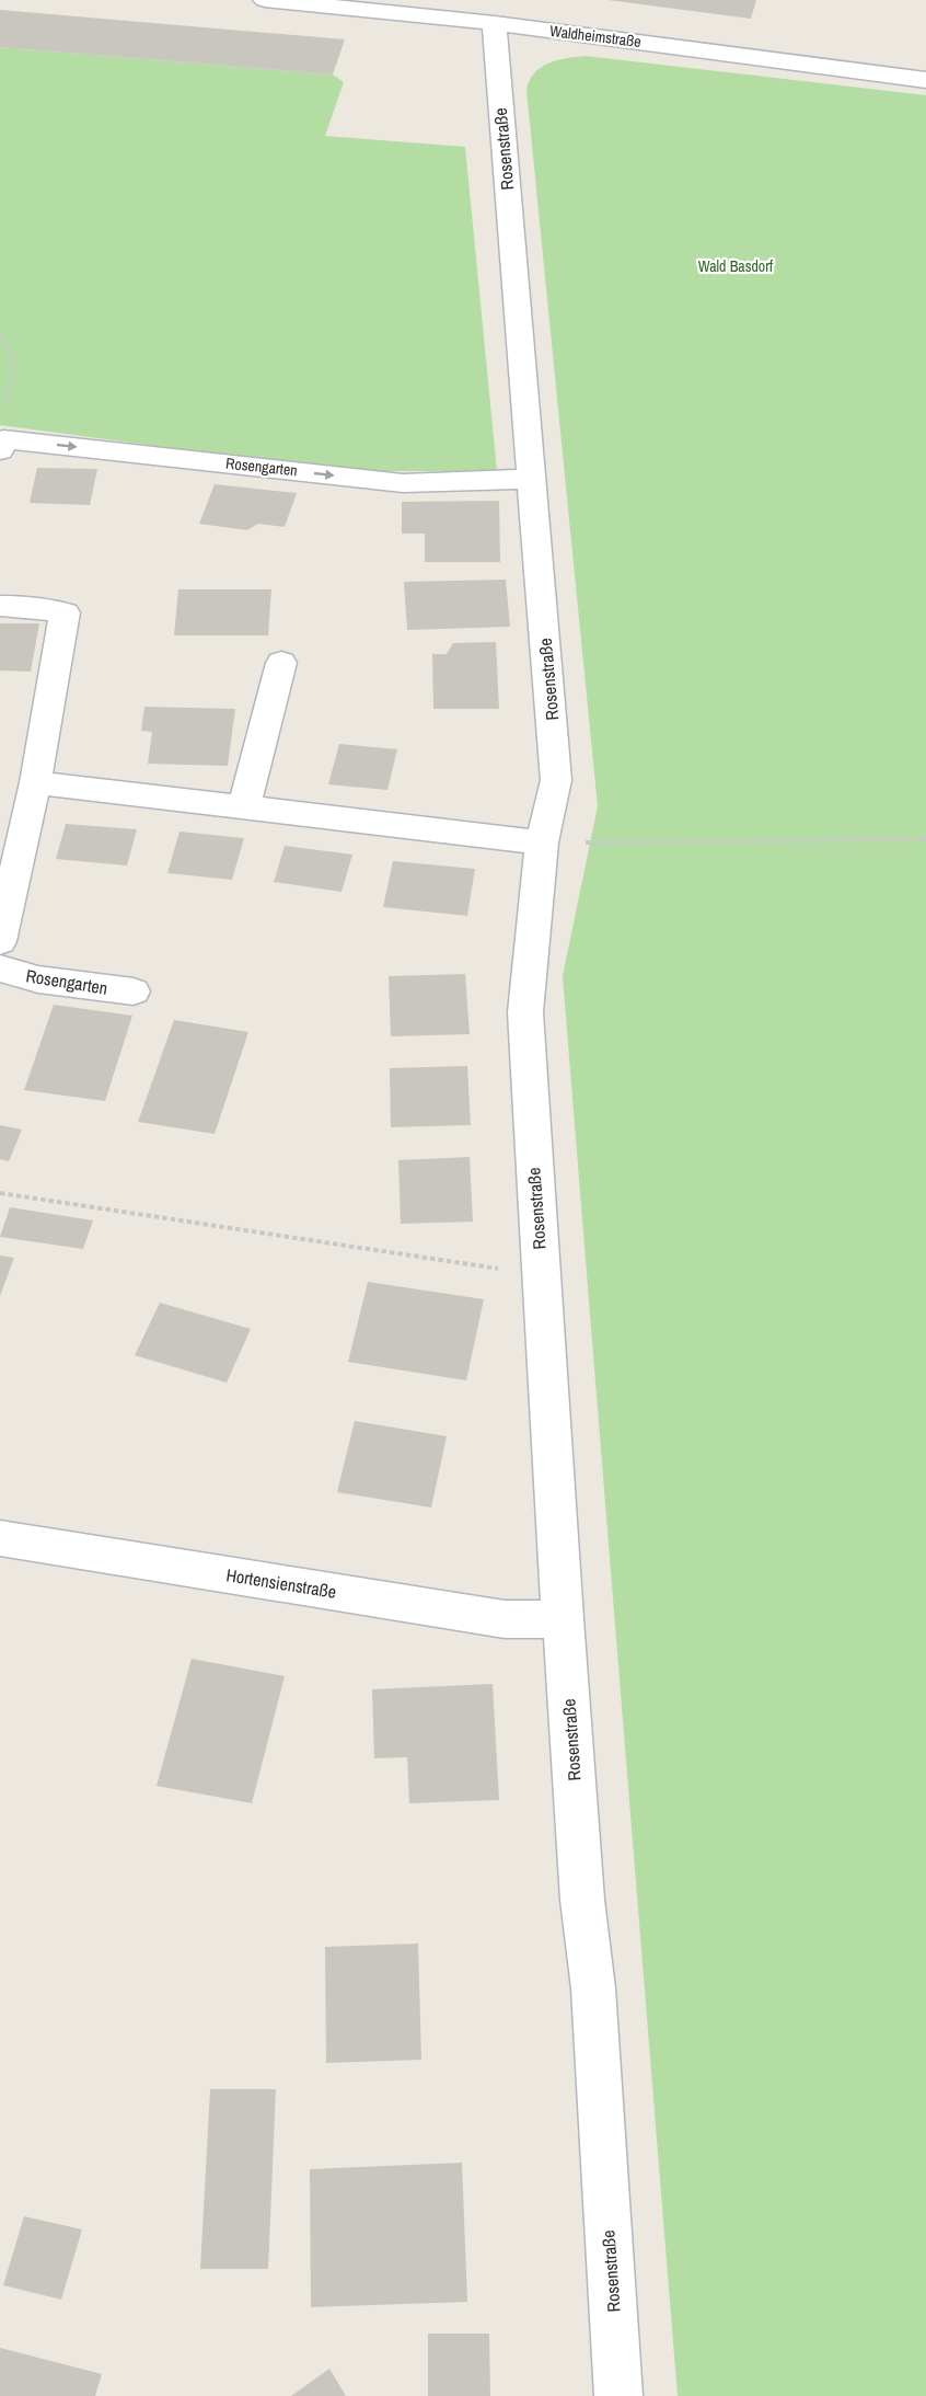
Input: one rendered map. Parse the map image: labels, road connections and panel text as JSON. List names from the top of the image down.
{
  "streets": {
    "street": [
      "Waldheimstraße",
      "Rosenstraße",
      "Rosengarten",
      "Hortensienstraße"
    ]
  },
  "crossings": [
    ["Waldheimstraße", "Rosenstraße"],
    ["Rosenstraße", "Rosengarten"],
    ["Rosenstraße", "Hortensienstraße"]
  ],
  "one_way": ["Rosengarten"],
  "parks": ["Wald Basdorf"]
}
